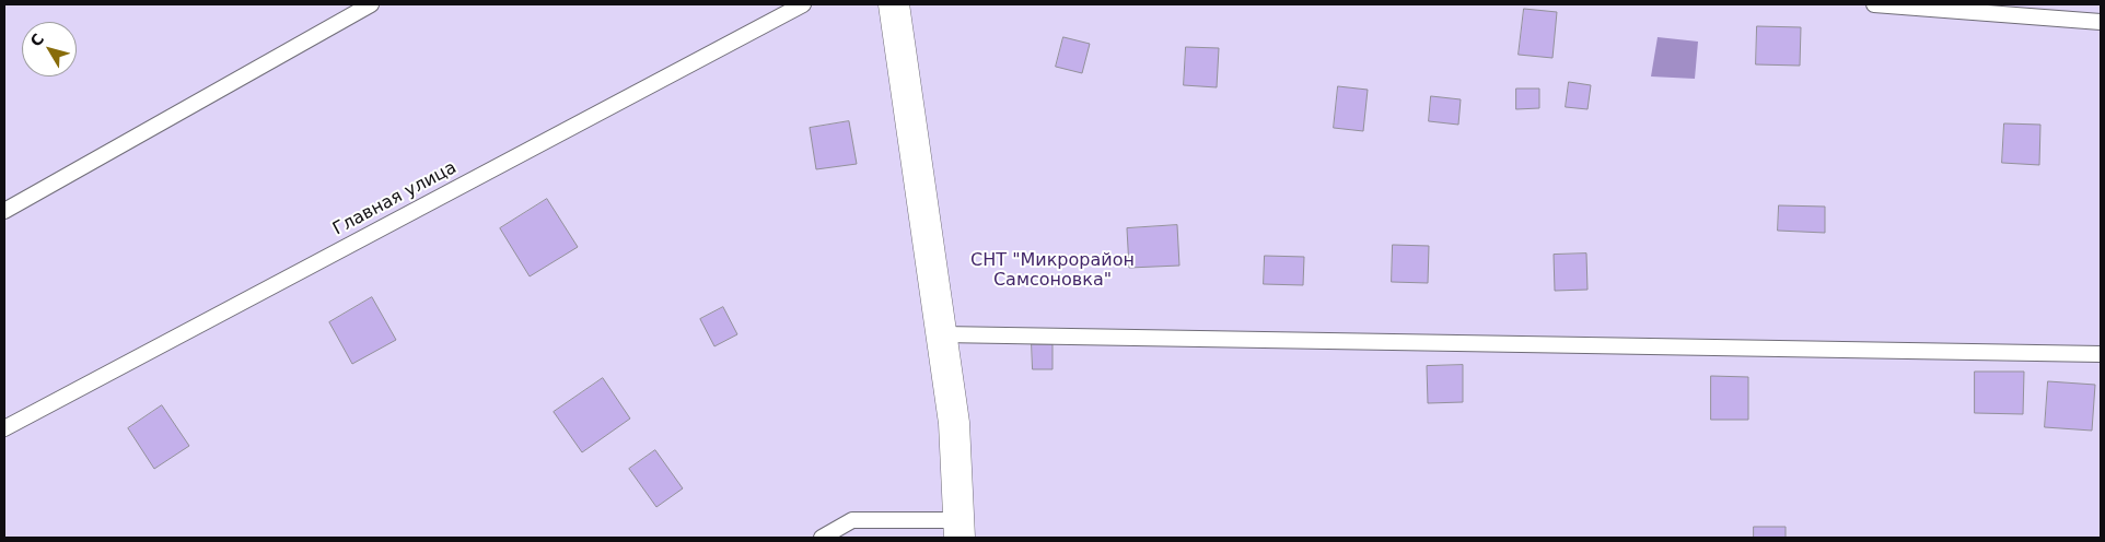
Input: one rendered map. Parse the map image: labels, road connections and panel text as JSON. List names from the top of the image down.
{
  "streets": {
    "lane": ["Главная улица"]
  },
  "parks": ["СНТ \"Микрорайон Самсоновка\""],
  "north": "top left"
}
